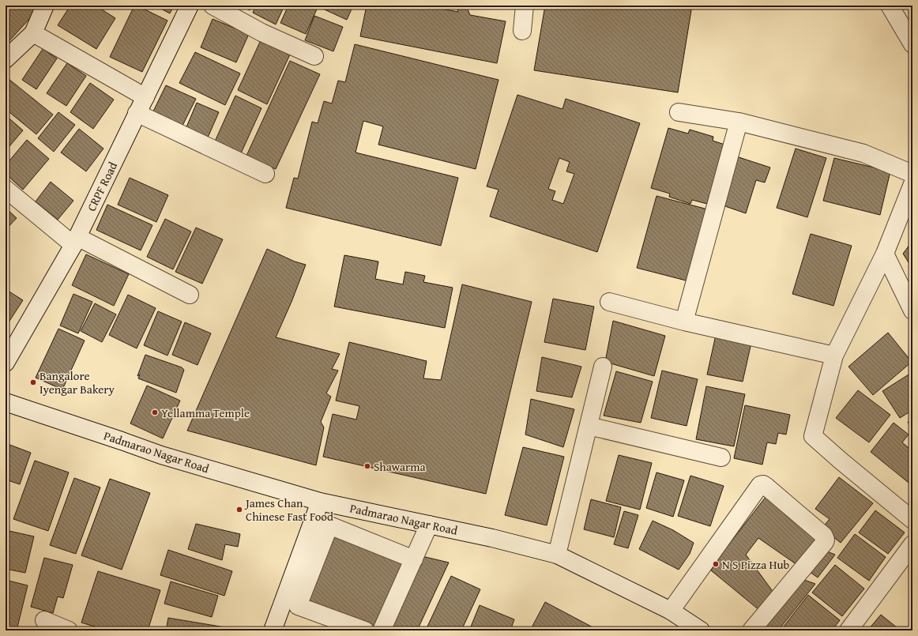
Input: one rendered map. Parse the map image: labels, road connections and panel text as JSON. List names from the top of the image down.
{
  "streets": {
    "street": ["CRPF Road", "Padmarao Nagar Road"]
  },
  "places": [
    "Bangalore Iyengar Bakery",
    "Yellamma Temple",
    "Shawarma",
    "James Chan Chinese Fast Food",
    "N S Pizza Hub"
  ]
}
